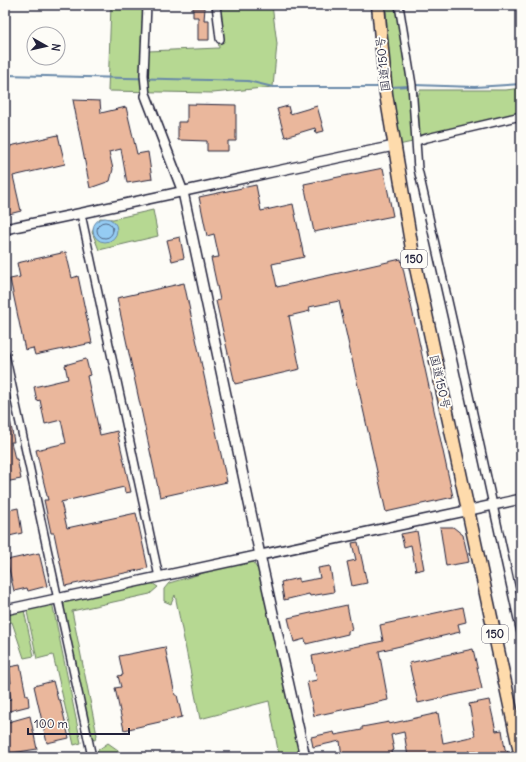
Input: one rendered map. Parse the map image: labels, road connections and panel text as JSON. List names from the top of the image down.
{
  "streets": {
    "highway": ["国道150号", "150"]
  },
  "scale_bar": "100 m",
  "north": "right"
}
